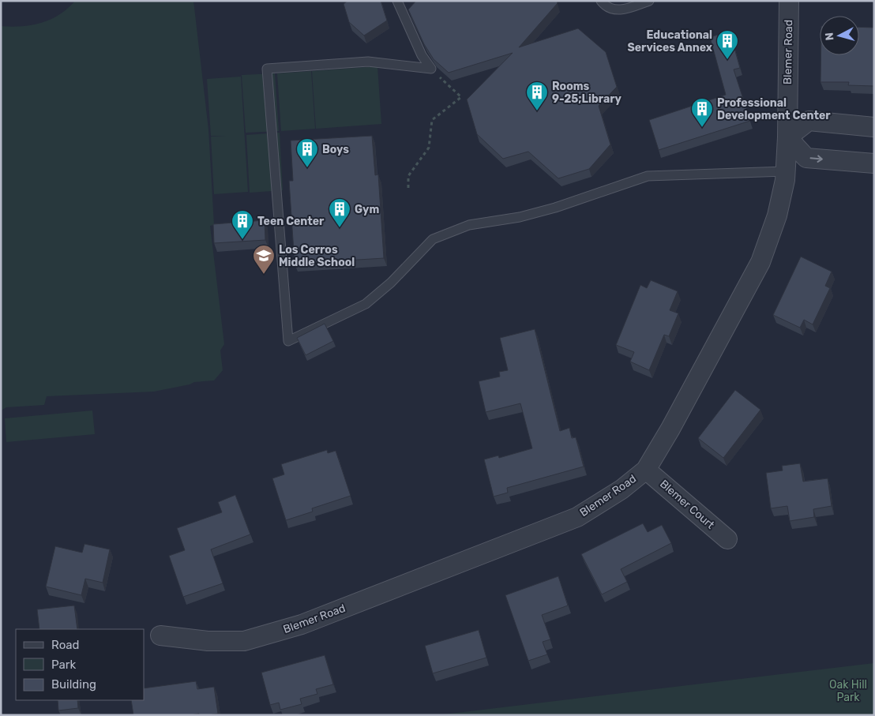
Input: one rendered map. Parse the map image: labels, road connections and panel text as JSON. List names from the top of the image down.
{
  "streets": {
    "street": ["Blemer Road", "Blemer Court"]
  },
  "crossings": [
    ["Blemer Road", "Blemer Court"]
  ],
  "parks": ["Oak Hill Park"],
  "places": {
    "building": [
      "Educational Services Annex",
      "Rooms 9-25;Library",
      "Professional Development Center",
      "Boys",
      "Gym",
      "Teen Center"
    ],
    "school or university": ["Los Cerros Middle School"]
  },
  "legend": ["Road", "Park", "Building"],
  "north": "left"
}
